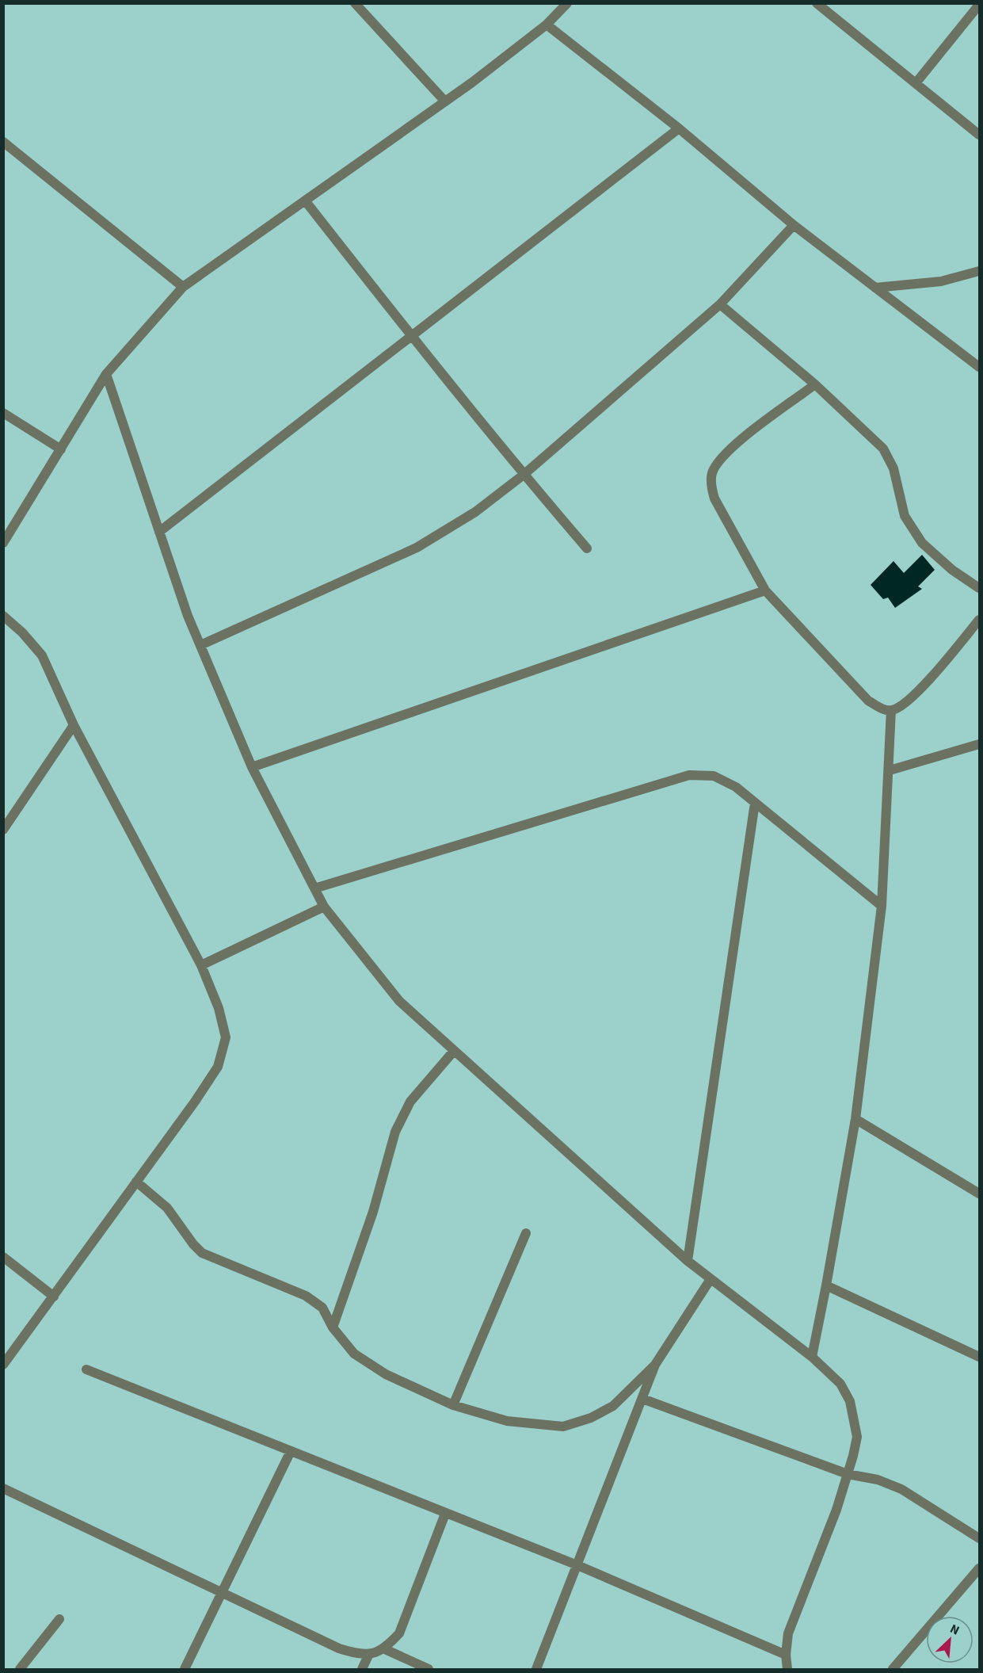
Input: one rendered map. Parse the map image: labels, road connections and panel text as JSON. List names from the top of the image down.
{
  "north": "top right"
}
